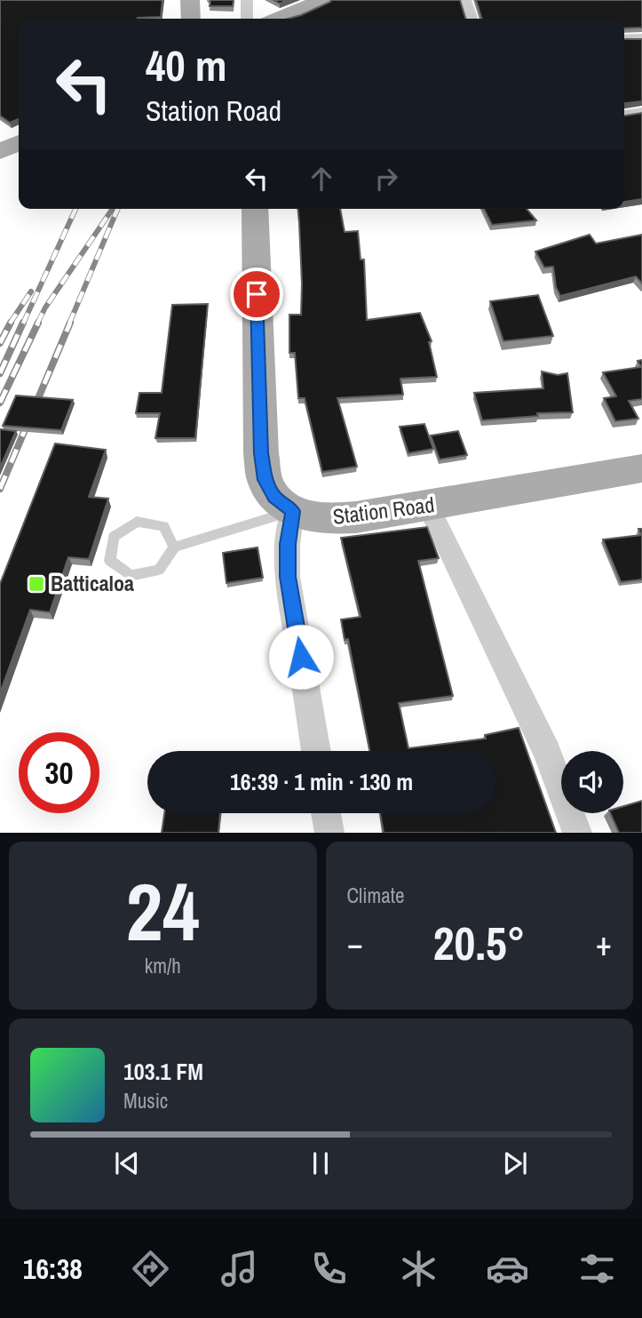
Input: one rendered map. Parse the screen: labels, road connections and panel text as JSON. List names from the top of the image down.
{
  "streets": {
    "main road": ["Station Road"]
  },
  "places": {
    "transit": ["Batticaloa"]
  },
  "page": {
    "turn": ["40 m", "Station Road"],
    "limit": "30",
    "trip": "16:39 · 1 min · 130 m",
    "tile": [
      ["24", "km/h"],
      "Climate"
    ],
    "heat": ["−", "20.5°", "+"],
    "song": ["103.1 FM", "Music"],
    "tabs": "16:38"
  }
}
